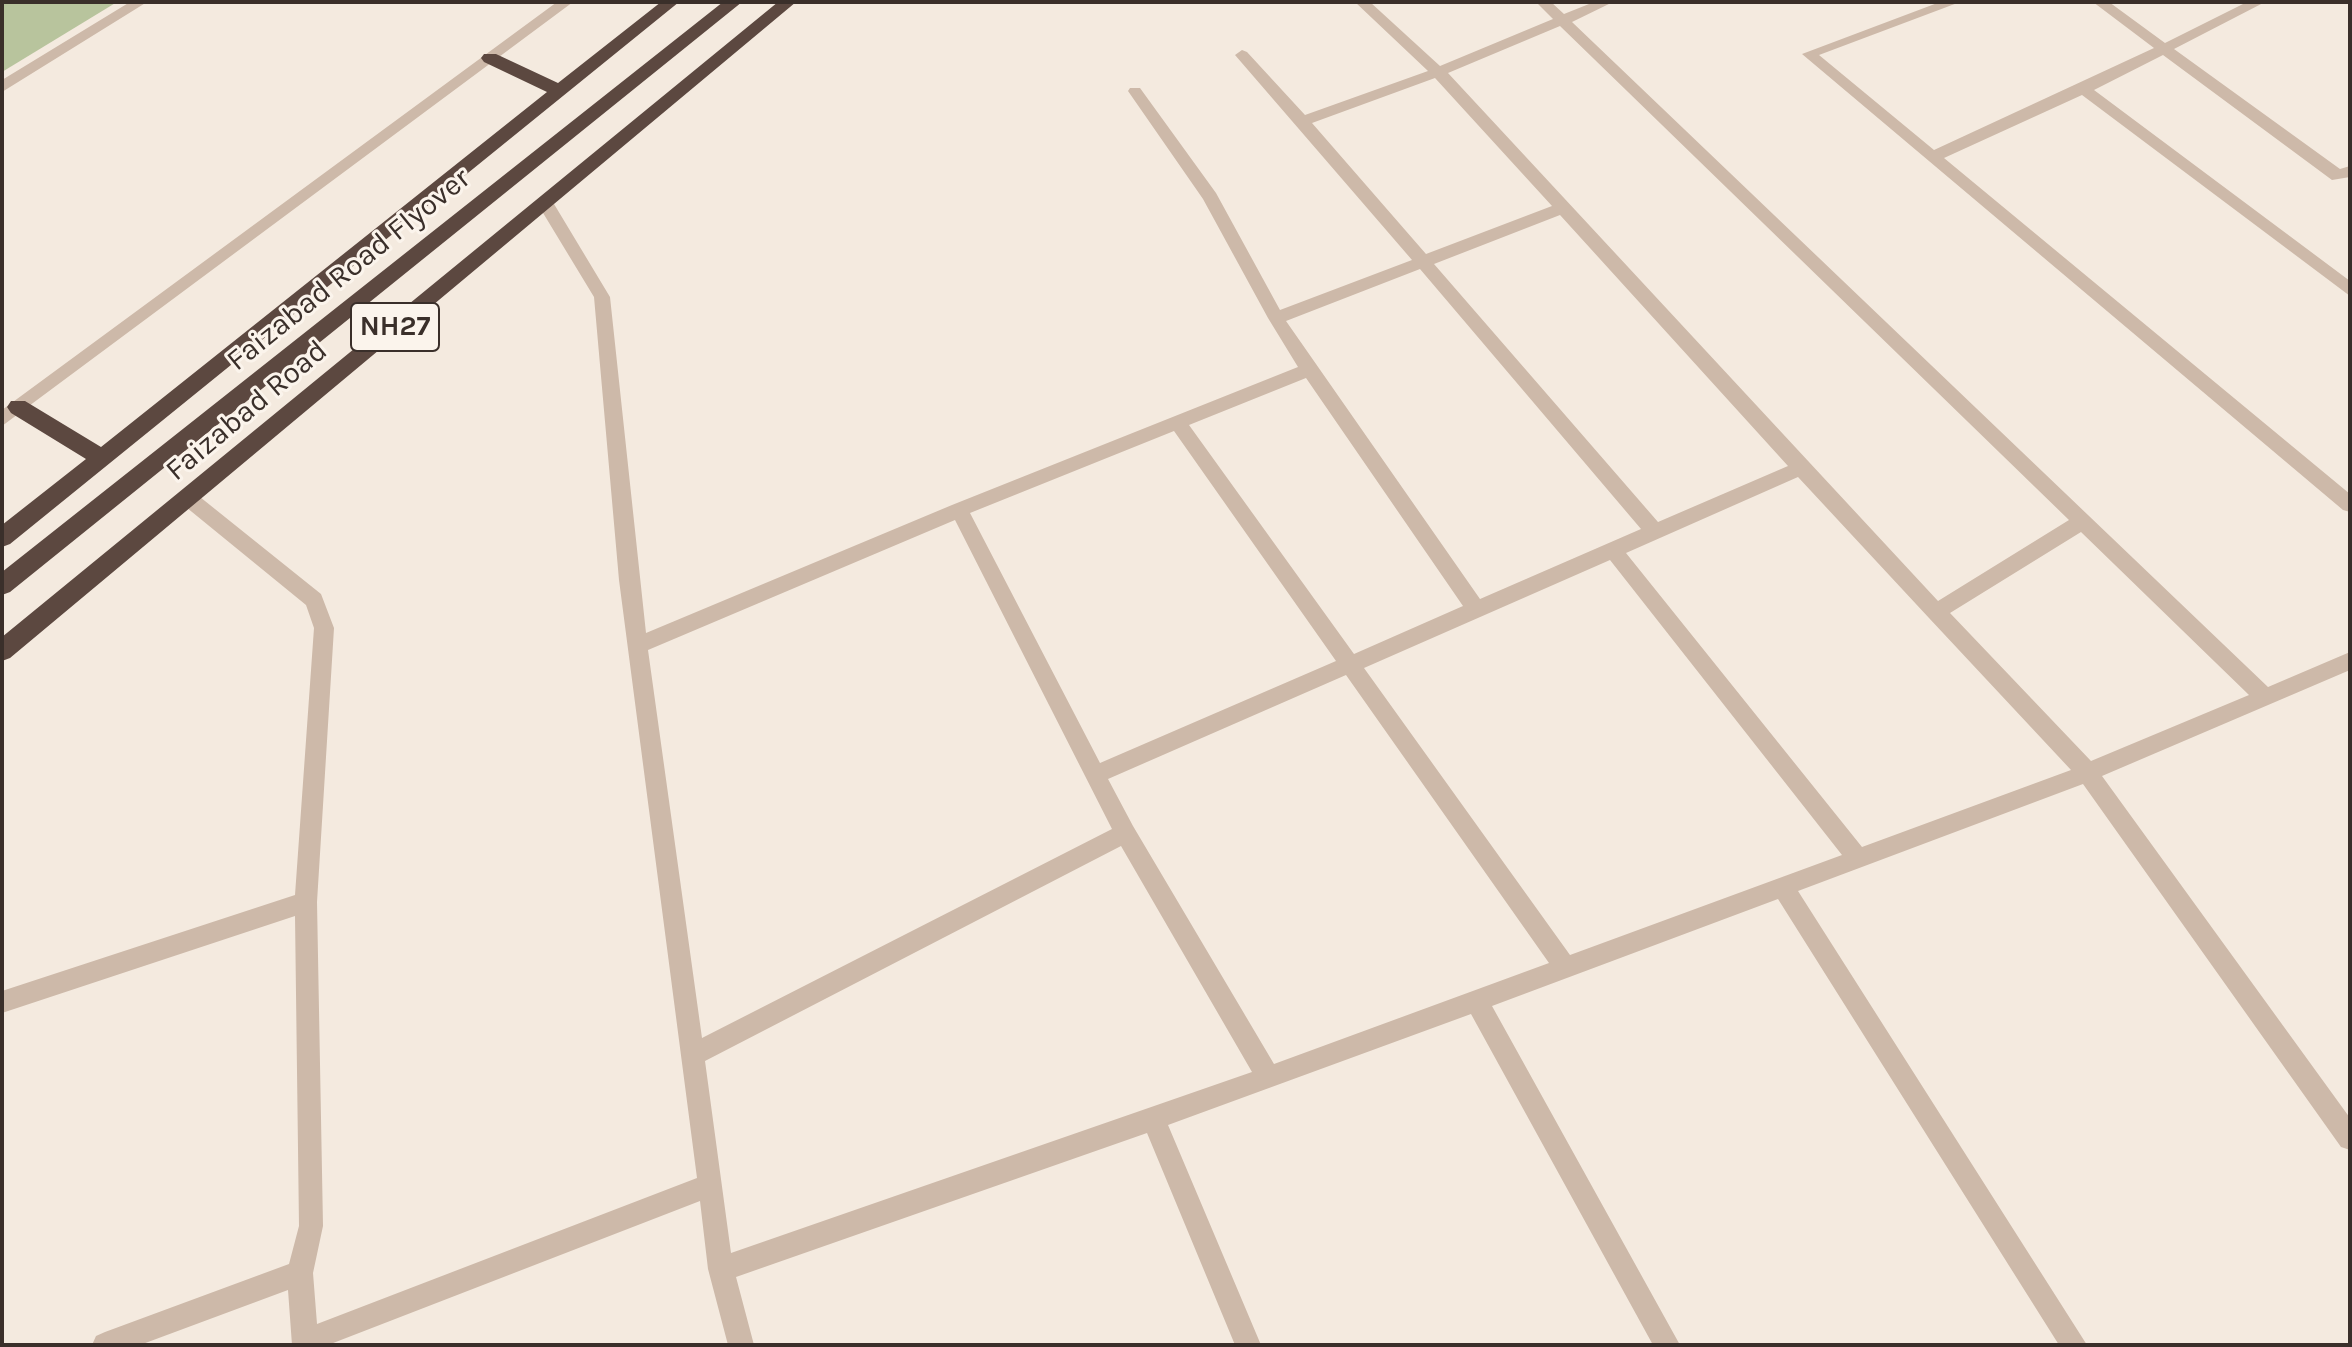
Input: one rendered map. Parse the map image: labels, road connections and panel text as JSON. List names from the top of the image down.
{
  "streets": {
    "highway": ["Faizabad Road Flyover", "NH27", "Faizabad Road"]
  }
}
